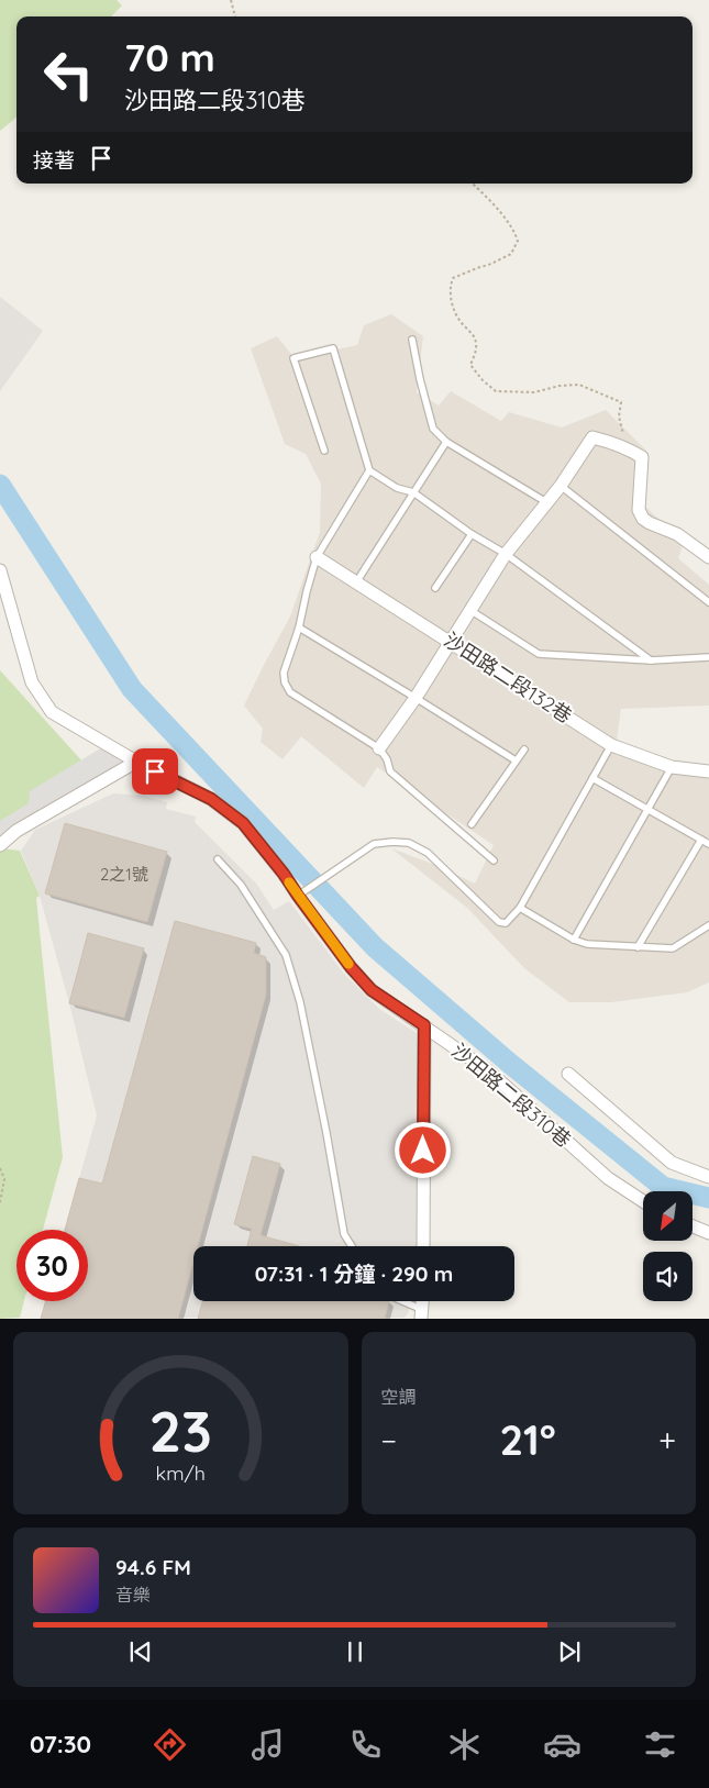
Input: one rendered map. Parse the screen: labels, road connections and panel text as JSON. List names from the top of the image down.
{
  "streets": {
    "street": ["沙田路二段132巷", "沙田路二段310巷"]
  },
  "house_numbers": ["2之1號"],
  "north": "bottom left",
  "page": {
    "turn": ["70 m", "沙田路二段310巷"],
    "then": "接著",
    "limit": "30",
    "trip": "07:31 · 1 分鐘 · 290 m",
    "tile": "空調",
    "heat": ["−", "21°", "+"],
    "song": ["94.6 FM", "音樂"],
    "tabs": "07:30",
    "gauge": ["23", "km/h"]
  }
}
